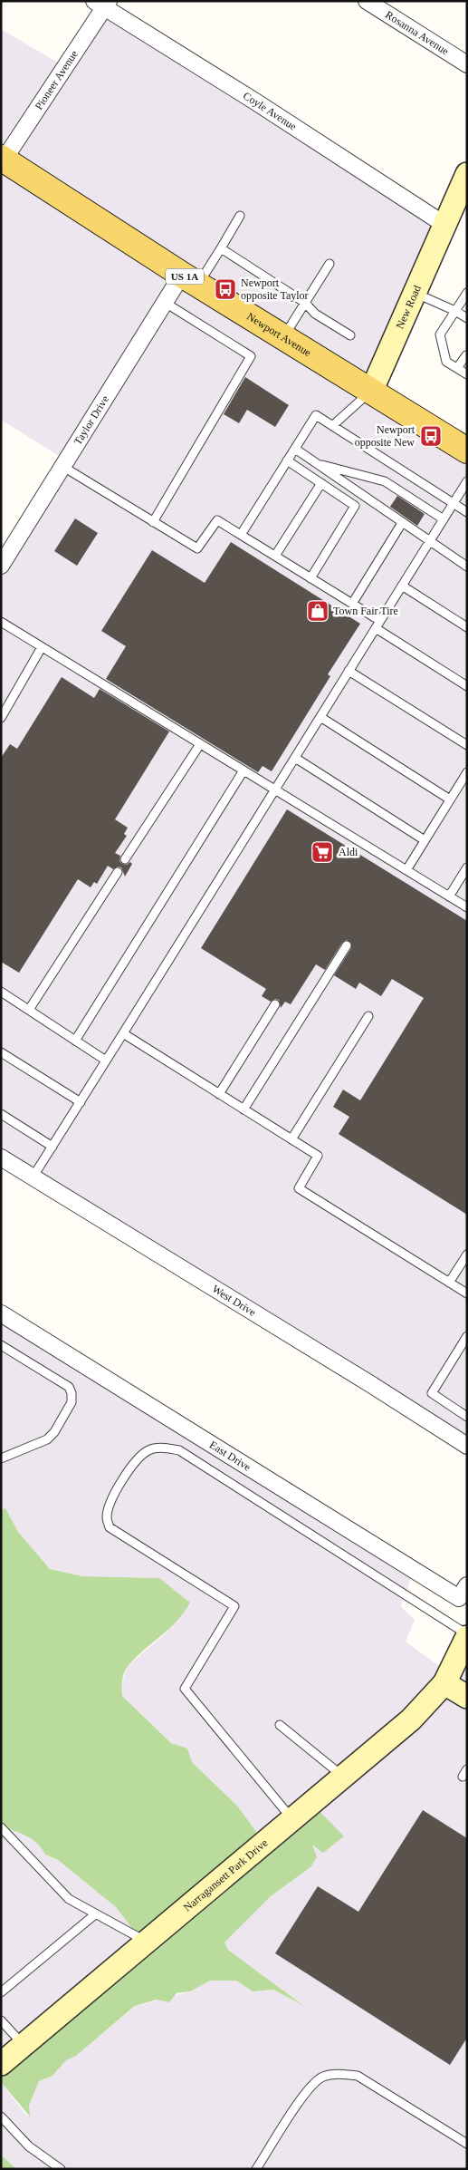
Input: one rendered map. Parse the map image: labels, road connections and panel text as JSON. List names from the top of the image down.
{
  "streets": {
    "main road": ["US 1A", "Newport Avenue"],
    "street": [
      "Rosanna Avenue",
      "Pioneer Avenue",
      "Coyle Avenue",
      "New Road",
      "Taylor Drive",
      "West Drive",
      "East Drive",
      "Narragansett Park Drive"
    ]
  },
  "crossings": [
    ["Pioneer Avenue", "Coyle Avenue"],
    ["Pioneer Avenue", "Newport Avenue"],
    ["Coyle Avenue", "New Road"],
    ["New Road", "Newport Avenue"],
    ["Newport Avenue", "Taylor Drive"]
  ],
  "places": {
    "bus stop": ["Newport opposite Taylor", "Newport opposite New"],
    "shop": ["Town Fair Tire"],
    "supermarket": ["Aldi"]
  }
}
